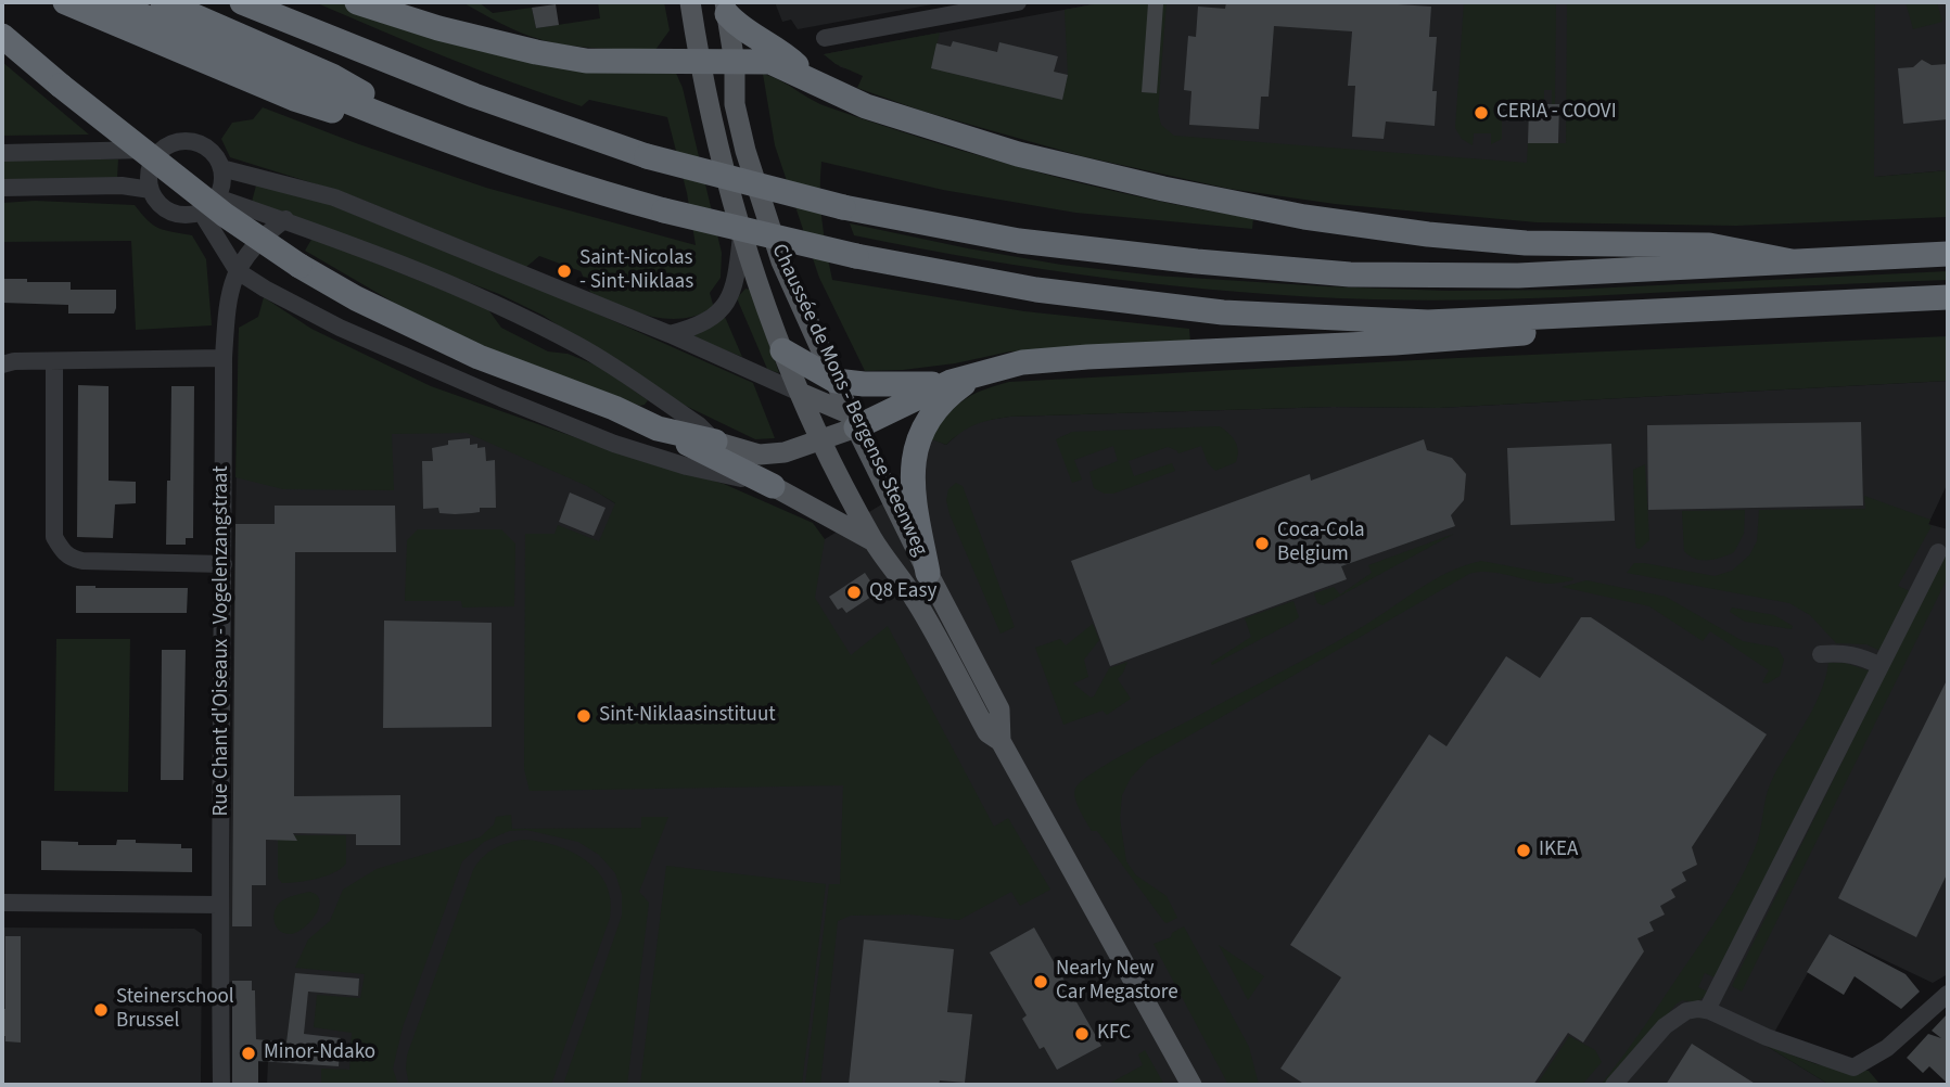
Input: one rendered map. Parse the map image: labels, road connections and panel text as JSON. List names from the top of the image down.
{
  "streets": {
    "main road": ["Chaussée de Mons - Bergense Steenweg"],
    "street": ["Rue Chant d'Oiseaux - Vogelenzangstraat"]
  },
  "places": [
    "CERIA - COOVI",
    "Saint-Nicolas - Sint-Niklaas",
    "Coca-Cola Belgium",
    "Q8 Easy",
    "Sint-Niklaasinstituut",
    "IKEA",
    "Nearly New Car Megastore",
    "Steinerschool Brussel",
    "KFC",
    "Minor-Ndako"
  ]
}
